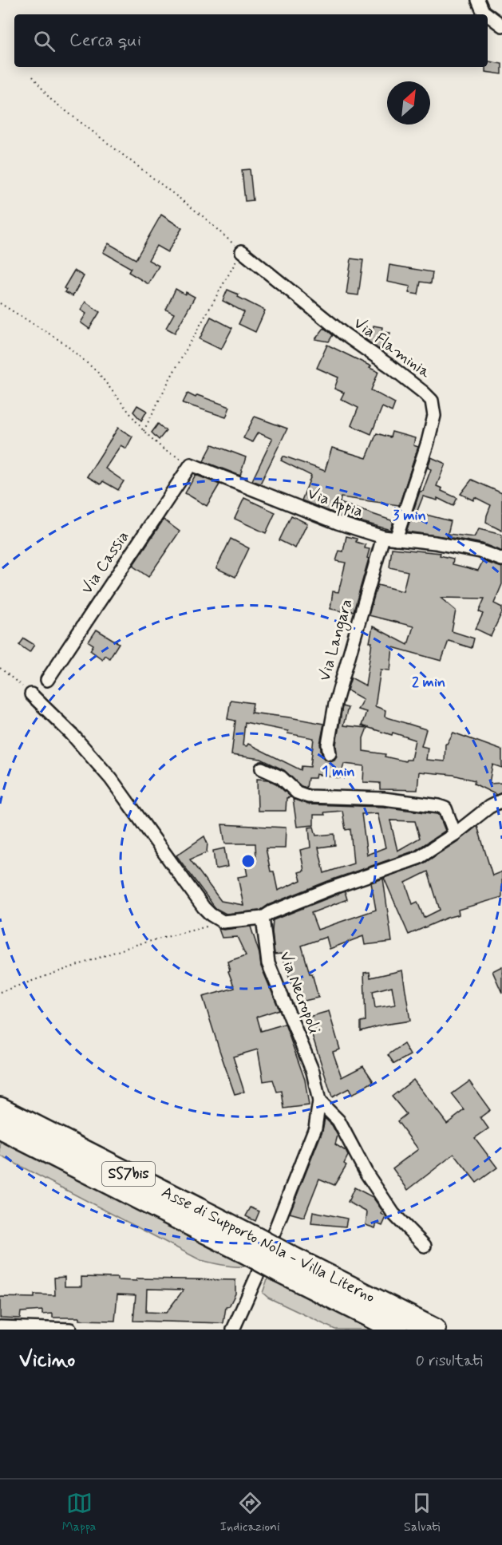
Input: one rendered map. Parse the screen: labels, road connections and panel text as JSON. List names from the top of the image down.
{
  "streets": {
    "highway": ["SS7bis", "Asse di Supporto Nola - Villa Literno"],
    "street": [
      "Via Flaminia",
      "Via Appia",
      "Via Cassia",
      "Via Langara",
      "Via Necropoli"
    ]
  },
  "crossings": [
    ["Via Flaminia", "Via Appia"],
    ["Via Appia", "Via Cassia"],
    ["Via Appia", "Via Langara"]
  ],
  "north": "top right",
  "page": {
    "search": "Cerca qui",
    "heading": ["Vicino", "0 risultati"],
    "nav": ["Mappa", "Indicazioni", "Salvati"]
  },
  "rings": ["3 min", "2 min", "1 min"]
}
